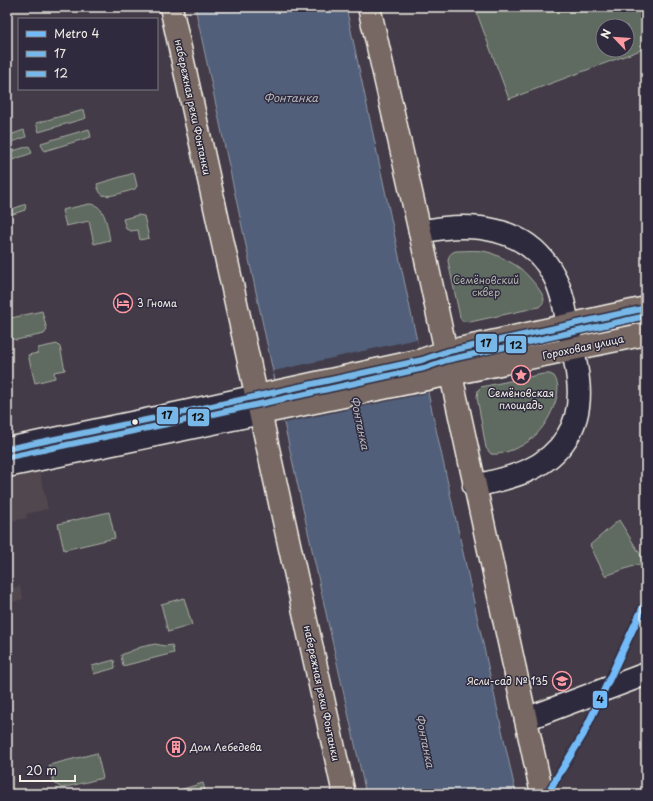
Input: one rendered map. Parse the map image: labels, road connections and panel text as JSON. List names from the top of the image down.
{
  "streets": {
    "main road": ["набережная реки Фонтанки", "Гороховая улица"]
  },
  "water": ["Фонтанка"],
  "parks": ["Семёновский сквер"],
  "places": {
    "hotel": ["3 Гнома"],
    "place": ["Семёновская площадь"],
    "school or university": ["Ясли-сад № 135"],
    "building": ["Дом Лебедева"]
  },
  "lines": ["transit line 17", "transit line 12", "metro line 4"],
  "legend": ["Metro 4", "17", "12"],
  "scale_bar": "20 m",
  "north": "top left"
}
